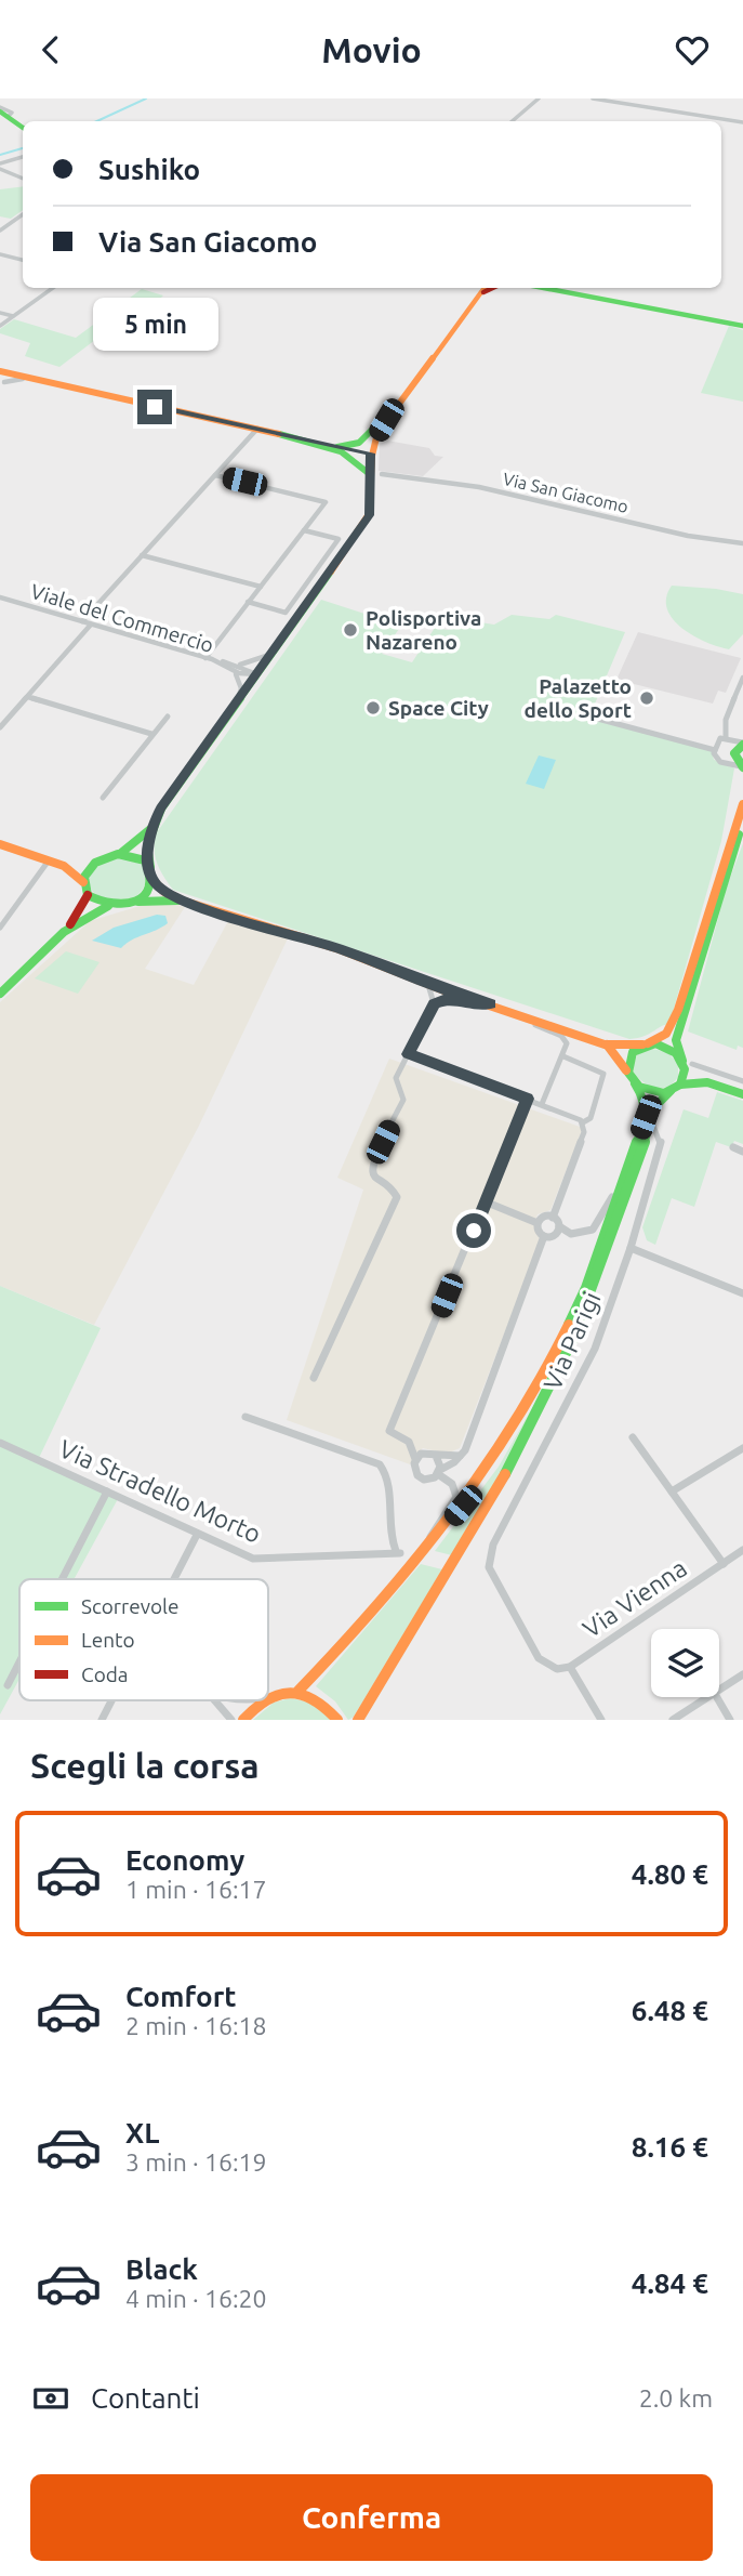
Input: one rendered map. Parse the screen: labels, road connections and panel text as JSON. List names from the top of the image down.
{
  "streets": {
    "street": [
      "Via San Giacomo",
      "Viale del Commercio",
      "Via Parigi",
      "Via Stradello Morto",
      "Via Vienna"
    ]
  },
  "crossings": [
    ["Via Parigi", "Via Vienna"]
  ],
  "places": ["Polisportiva Nazareno", "Palazetto dello Sport", "Space City"],
  "legend": ["Scorrevole", "Lento", "Coda"],
  "page": {
    "header": "Movio",
    "banner": ["Sushiko", "Via San Giacomo"],
    "bubble": "5 min",
    "heading": "Scegli la corsa",
    "list": [
      {
        "name": "Economy",
        "note": "1 min · 16:17",
        "value": "4.80 €"
      },
      {
        "name": "Comfort",
        "note": "2 min · 16:18",
        "value": "6.48 €"
      },
      {
        "name": "XL",
        "note": "3 min · 16:19",
        "value": "8.16 €"
      },
      {
        "name": "Black",
        "note": "4 min · 16:20",
        "value": "4.84 €"
      }
    ],
    "pay": ["Contanti", "2.0 km"],
    "buttons": "Conferma"
  }
}
